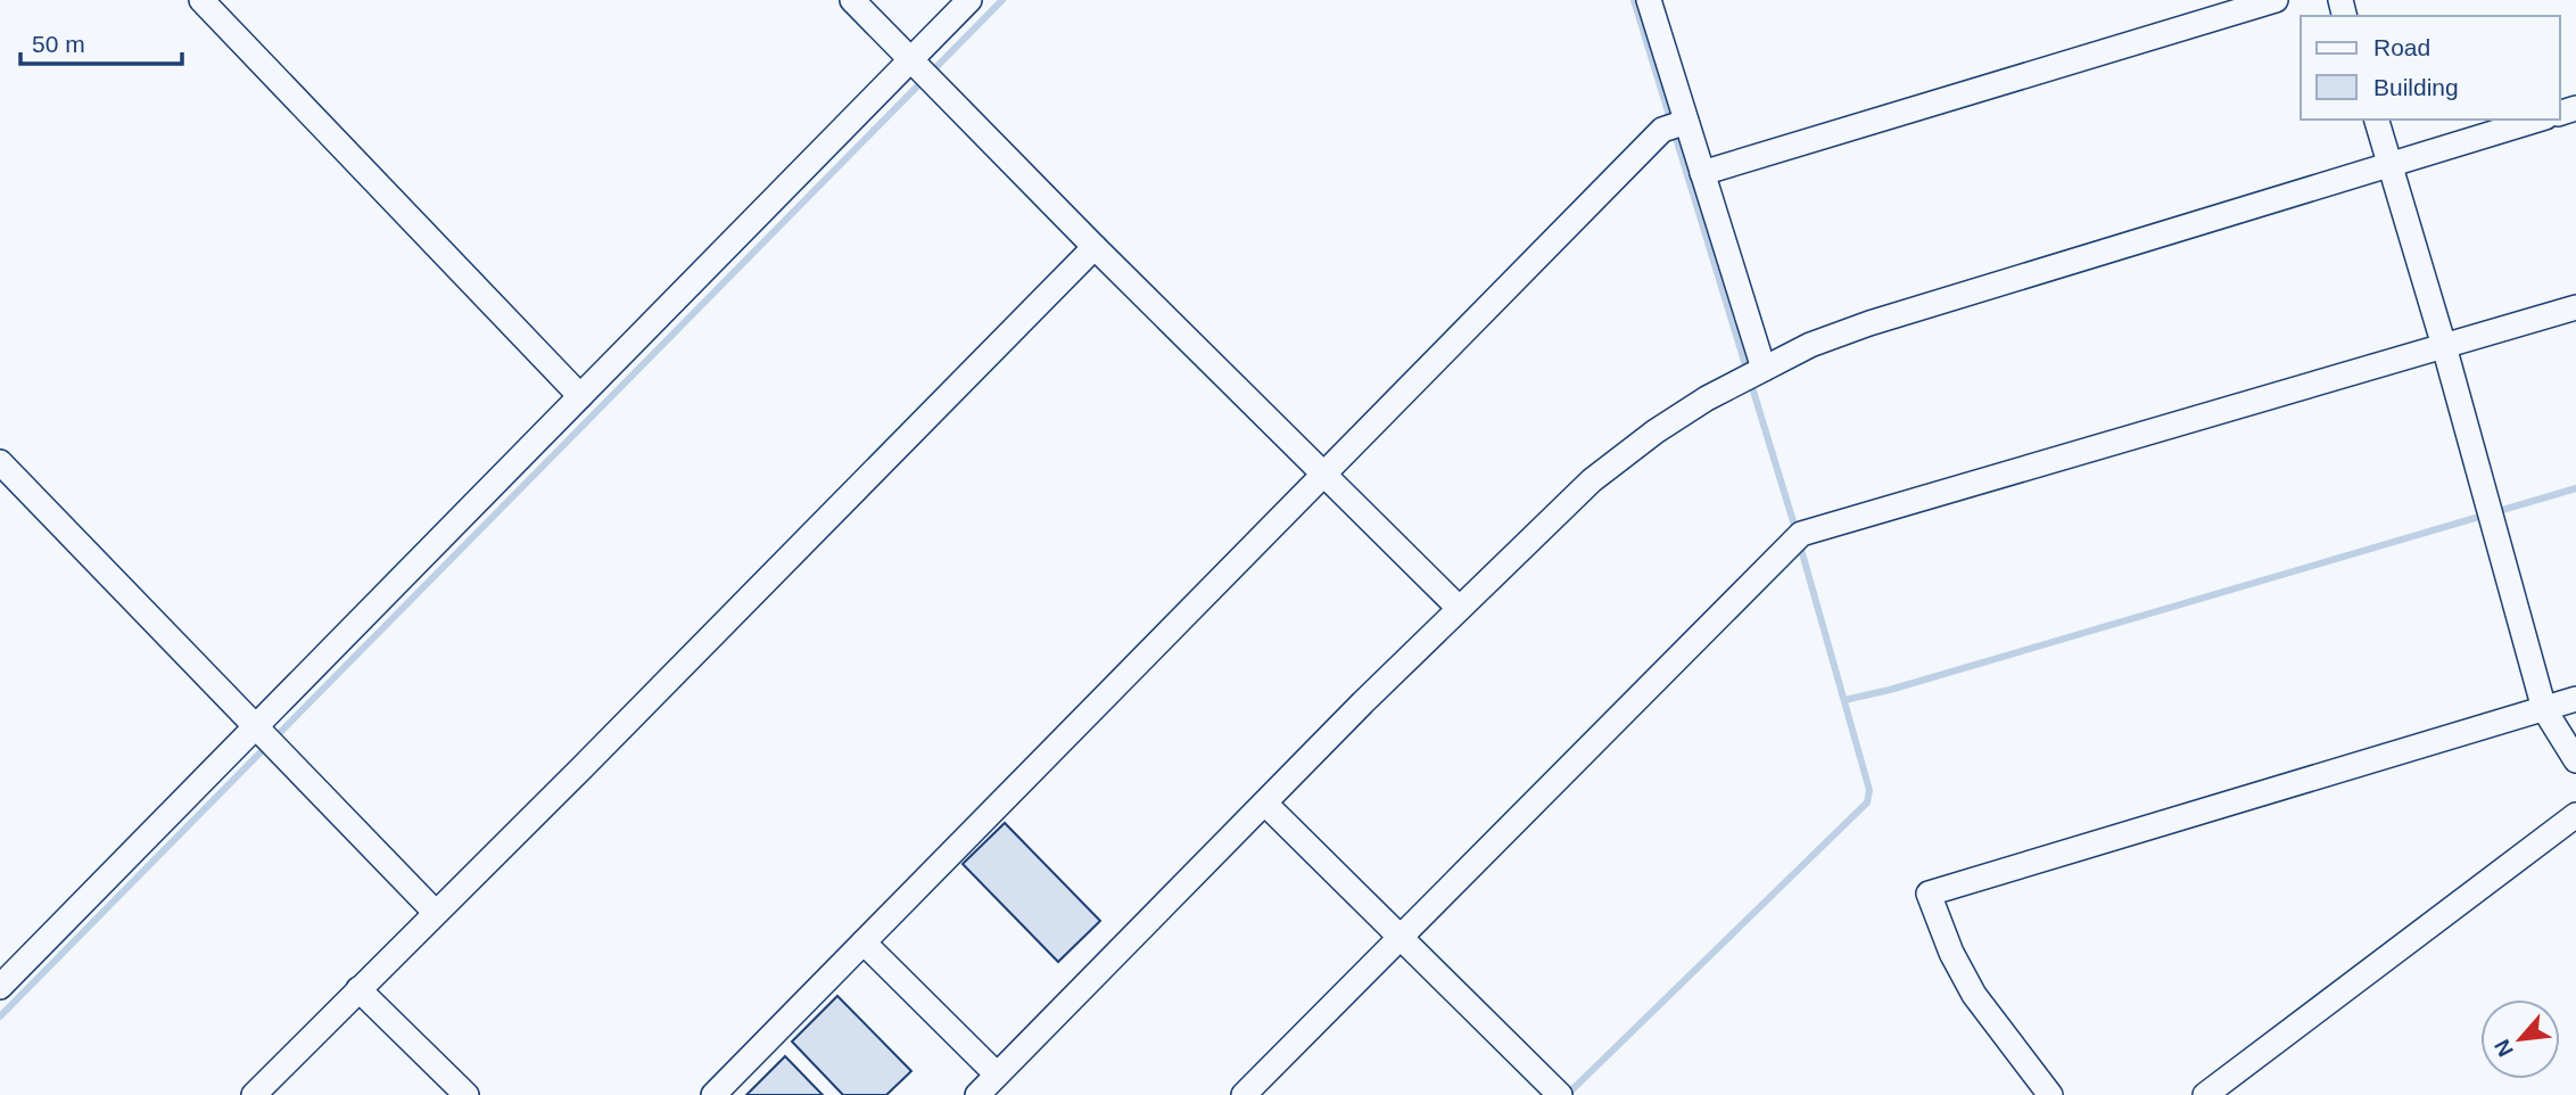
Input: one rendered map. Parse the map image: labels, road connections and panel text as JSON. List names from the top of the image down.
{
  "legend": ["Road", "Building"],
  "scale_bar": "50 m",
  "north": "bottom left"
}
